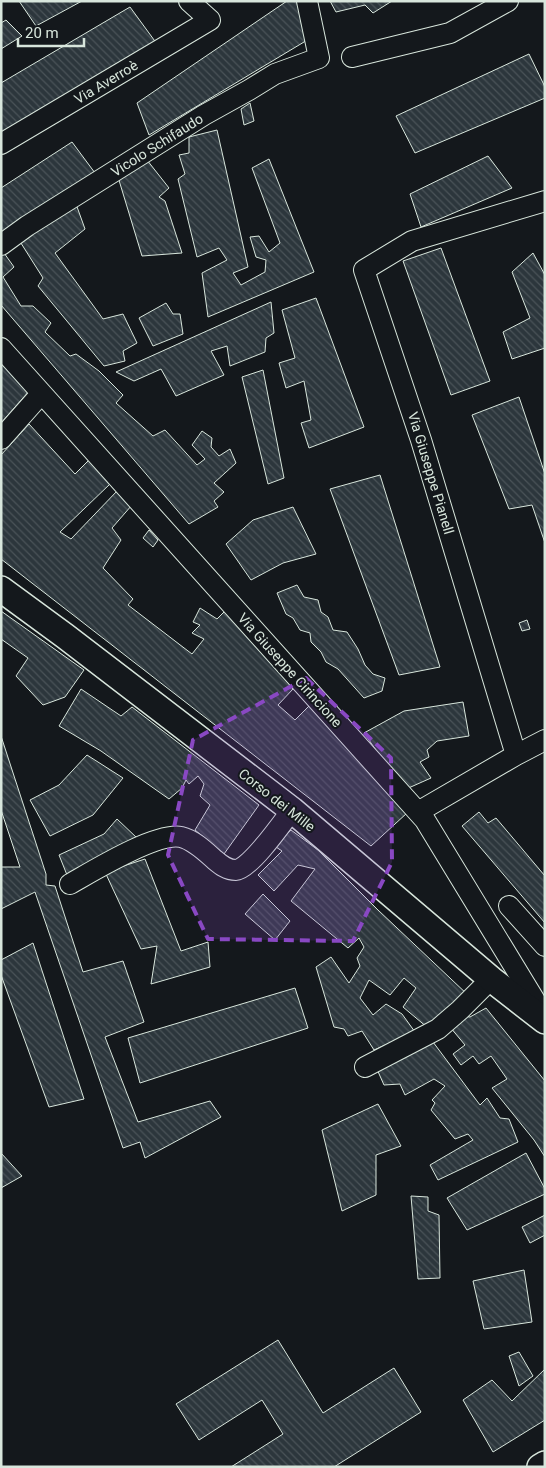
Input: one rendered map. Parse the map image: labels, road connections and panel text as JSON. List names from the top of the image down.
{
  "streets": {
    "street": [
      "Via Averroè",
      "Vicolo Schifaudo",
      "Via Giuseppe Pianell",
      "Via Giuseppe Cirincione",
      "Corso dei Mille"
    ]
  },
  "scale_bar": "20 m"
}
